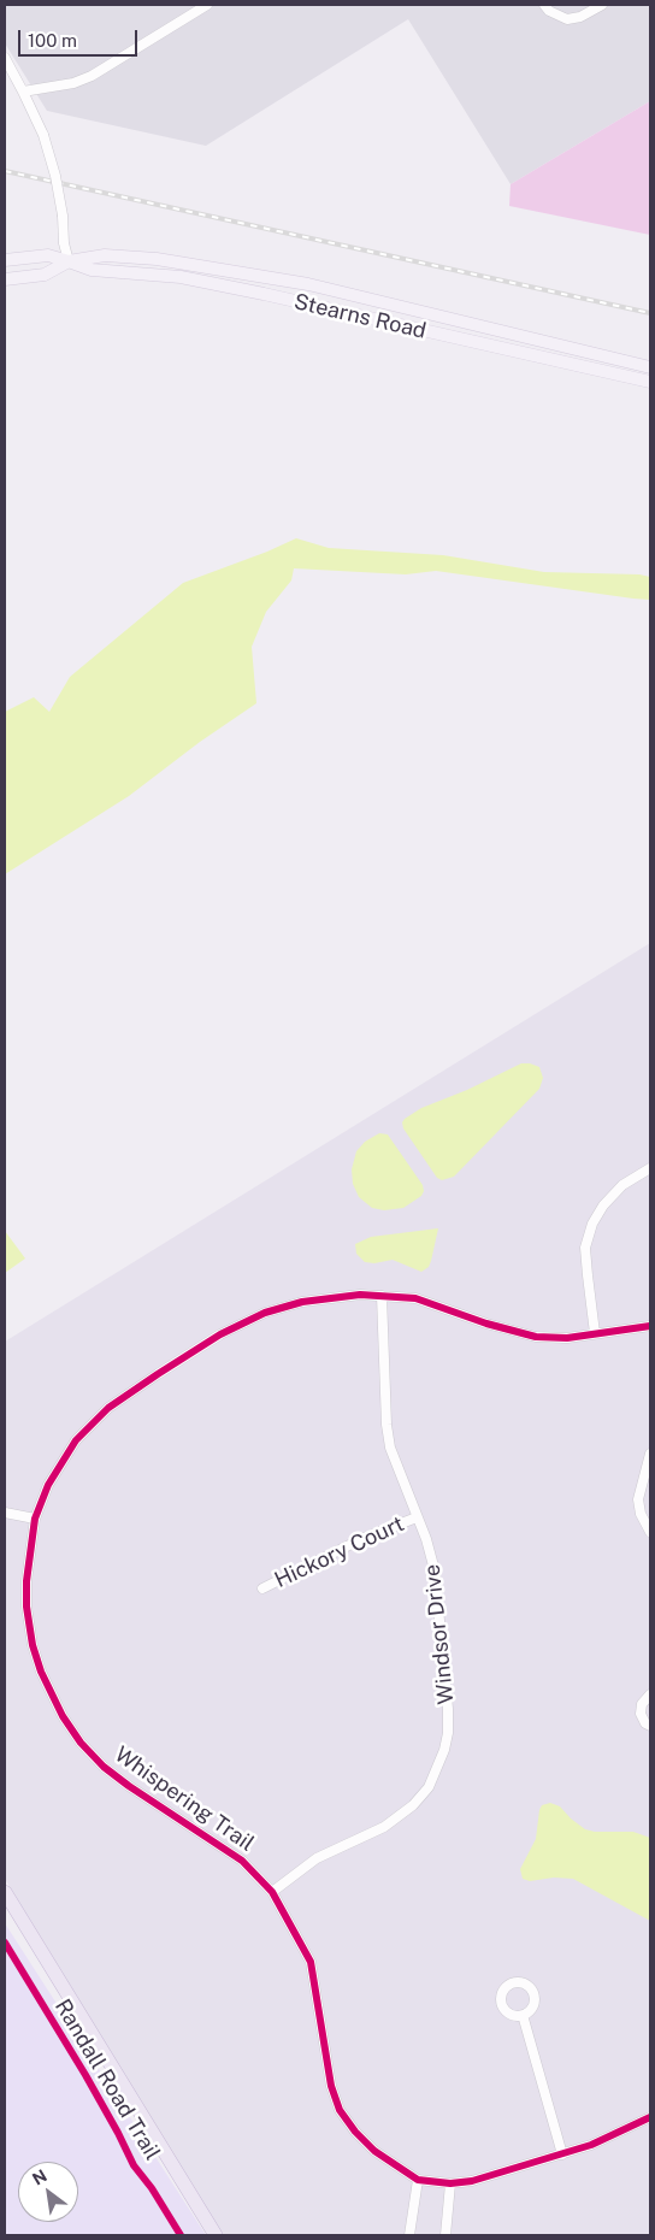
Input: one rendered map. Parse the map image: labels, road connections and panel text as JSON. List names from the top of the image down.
{
  "streets": {
    "main road": ["Stearns Road"],
    "street": ["Hickory Court", "Windsor Drive", "Whispering Trail"],
    "cycle path": ["Randall Road Trail"]
  },
  "crossings": [
    ["Hickory Court", "Windsor Drive"],
    ["Windsor Drive", "Whispering Trail"]
  ],
  "scale_bar": "100 m",
  "north": "top left"
}
